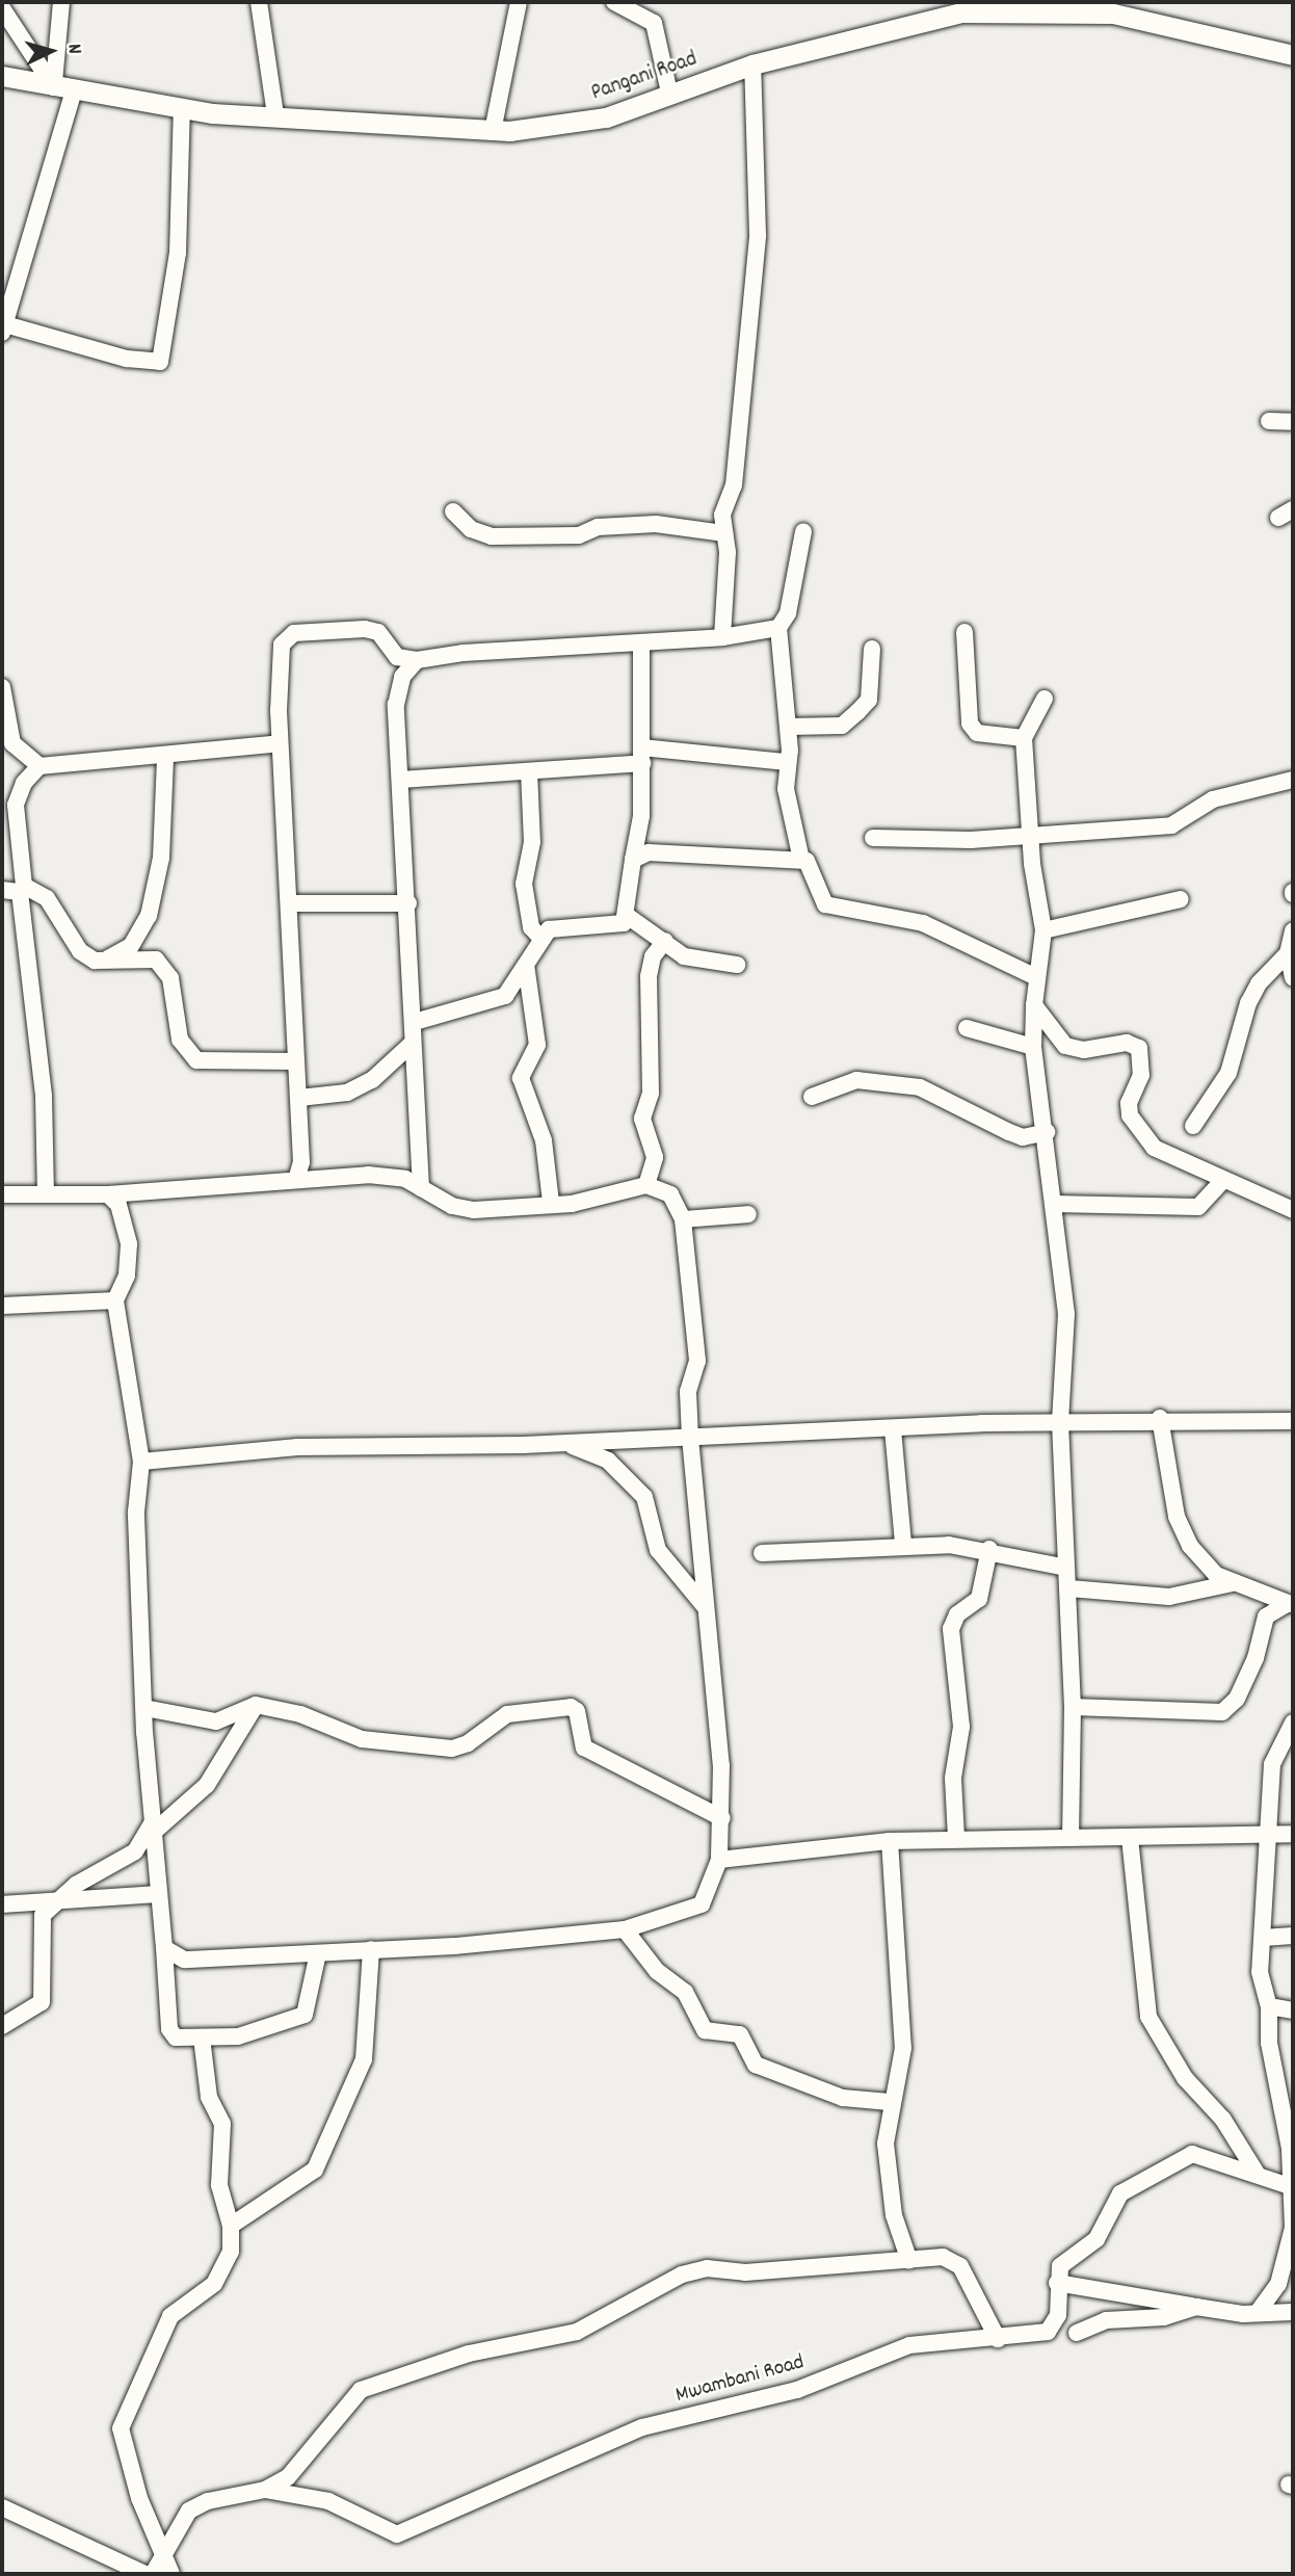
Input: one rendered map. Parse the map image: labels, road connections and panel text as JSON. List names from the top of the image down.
{
  "streets": {
    "main road": ["Pangani Road"],
    "street": ["Mwambani Road"]
  },
  "north": "right"
}
